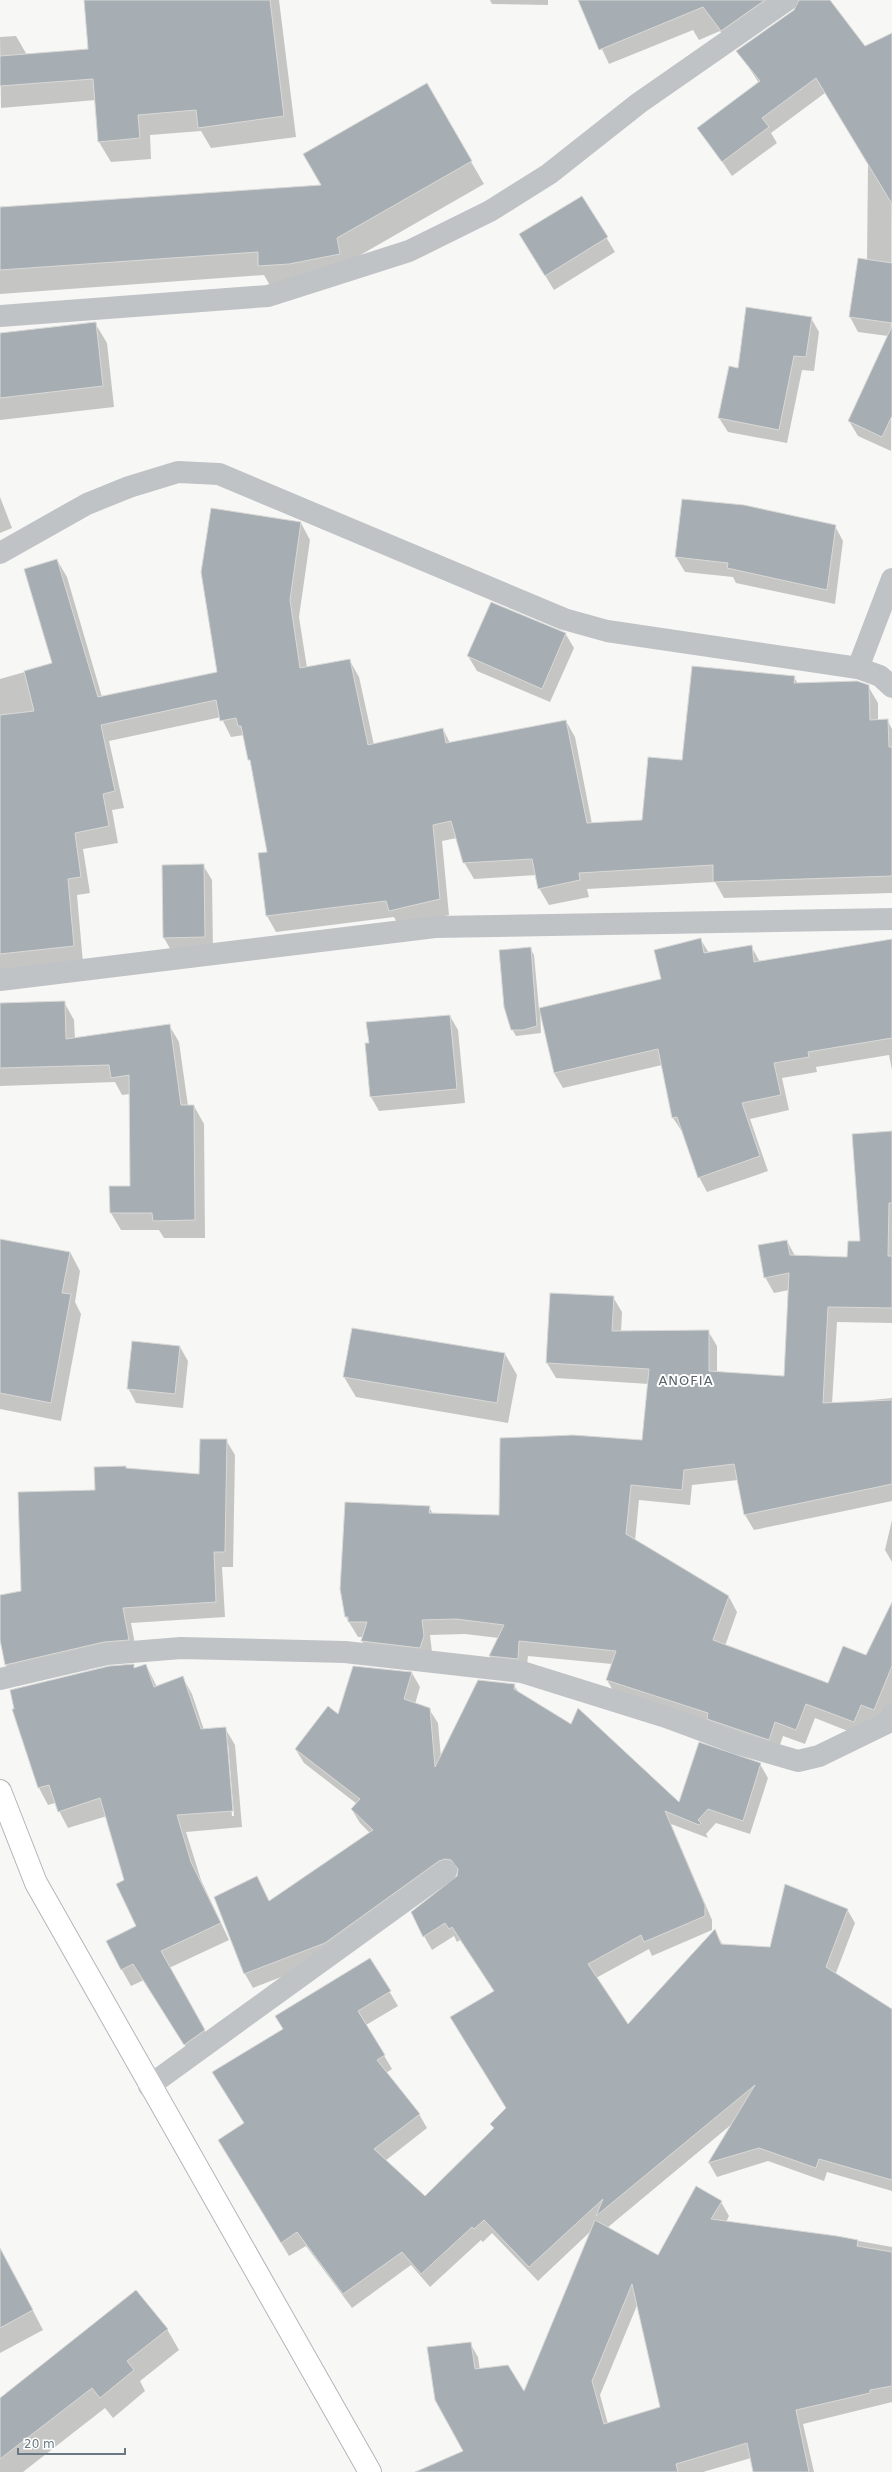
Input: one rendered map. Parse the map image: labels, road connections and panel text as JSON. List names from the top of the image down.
{
  "districts": ["ANOFIA"],
  "scale_bar": "20 m"
}
